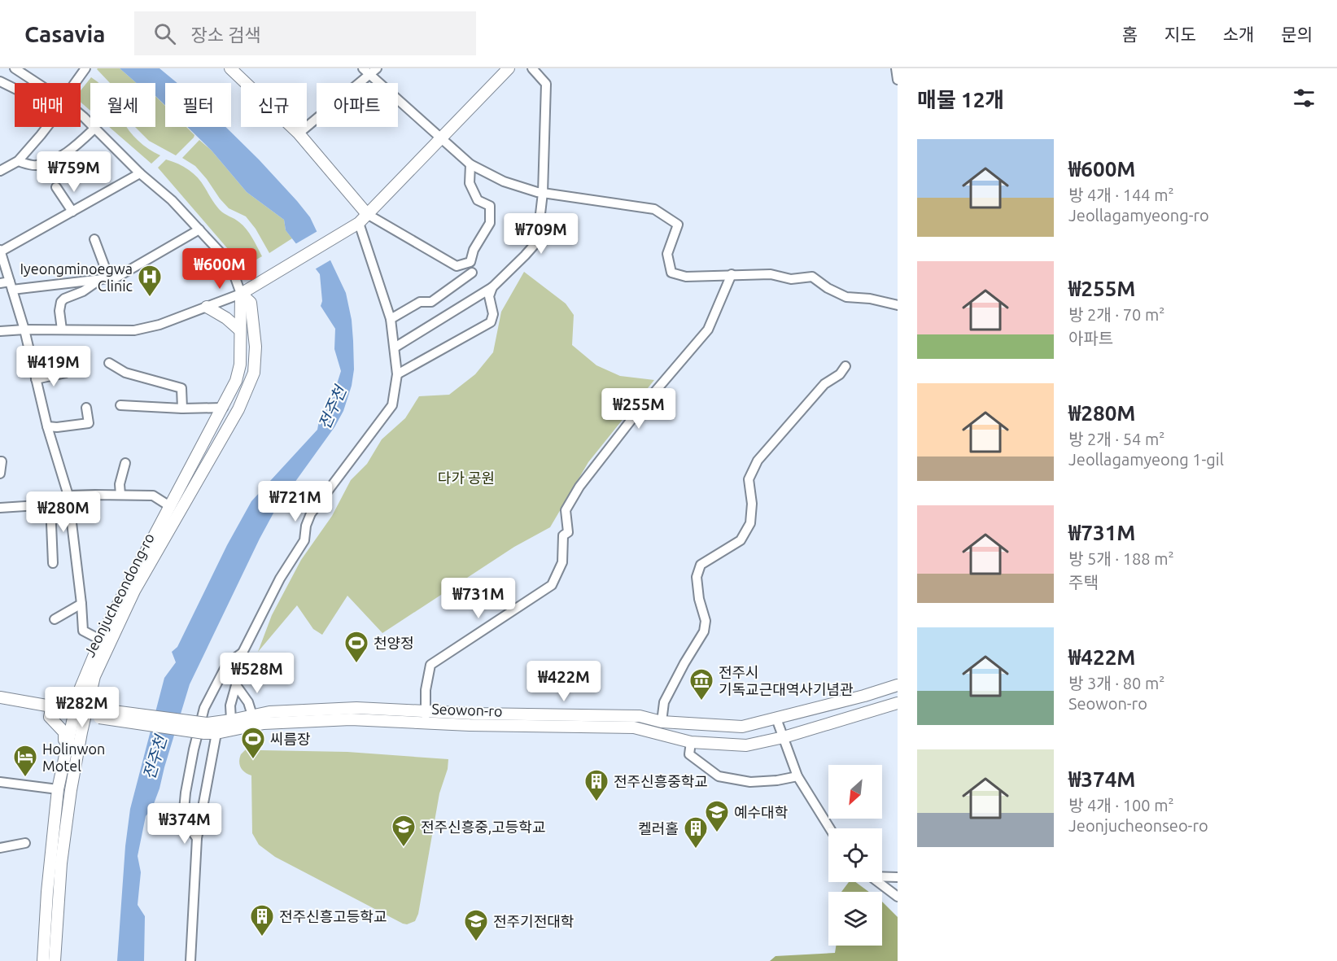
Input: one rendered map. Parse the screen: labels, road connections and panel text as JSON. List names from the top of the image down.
{
  "streets": {
    "street": ["Jeonjucheondong-ro", "Seowon-ro"]
  },
  "water": ["전주천"],
  "parks": ["다가 공원"],
  "places": {
    "hospital": ["Iyeongminoegwa Clinic"],
    "sports": ["천양정", "씨름장"],
    "museum": ["전주시 기독교근대역사기념관"],
    "hotel": ["Holinwon Motel"],
    "building": ["전주신흥중학교", "켈러홀", "전주신흥고등학교"],
    "school or university": ["예수대학", "전주신흥중,고등학교", "전주기전대학"]
  },
  "north": "bottom left",
  "page": {
    "header": "Casavia",
    "search": "장소 검색",
    "nav": [
      "홈",
      "지도",
      "소개",
      "문의"
    ],
    "heading": "매물 12개",
    "chip": [
      "매매",
      "월세",
      "필터",
      "신규",
      "아파트"
    ],
    "list": [
      {
        "name": "₩600M",
        "note": "방 4개 · 144 m² · Jeollagamyeong-ro"
      },
      {
        "name": "₩255M",
        "note": "방 2개 · 70 m² · 아파트"
      },
      {
        "name": "₩280M",
        "note": "방 2개 · 54 m² · Jeollagamyeong 1-gil"
      },
      {
        "name": "₩731M",
        "note": "방 5개 · 188 m² · 주택"
      },
      {
        "name": "₩422M",
        "note": "방 3개 · 80 m² · Seowon-ro"
      },
      {
        "name": "₩374M",
        "note": "방 4개 · 100 m² · Jeonjucheonseo-ro"
      }
    ],
    "price": [
      "₩759M",
      "₩709M",
      "₩600M",
      "₩419M",
      "₩255M",
      "₩721M",
      "₩280M",
      "₩731M",
      "₩528M",
      "₩422M",
      "₩282M",
      "₩374M"
    ]
  }
}
